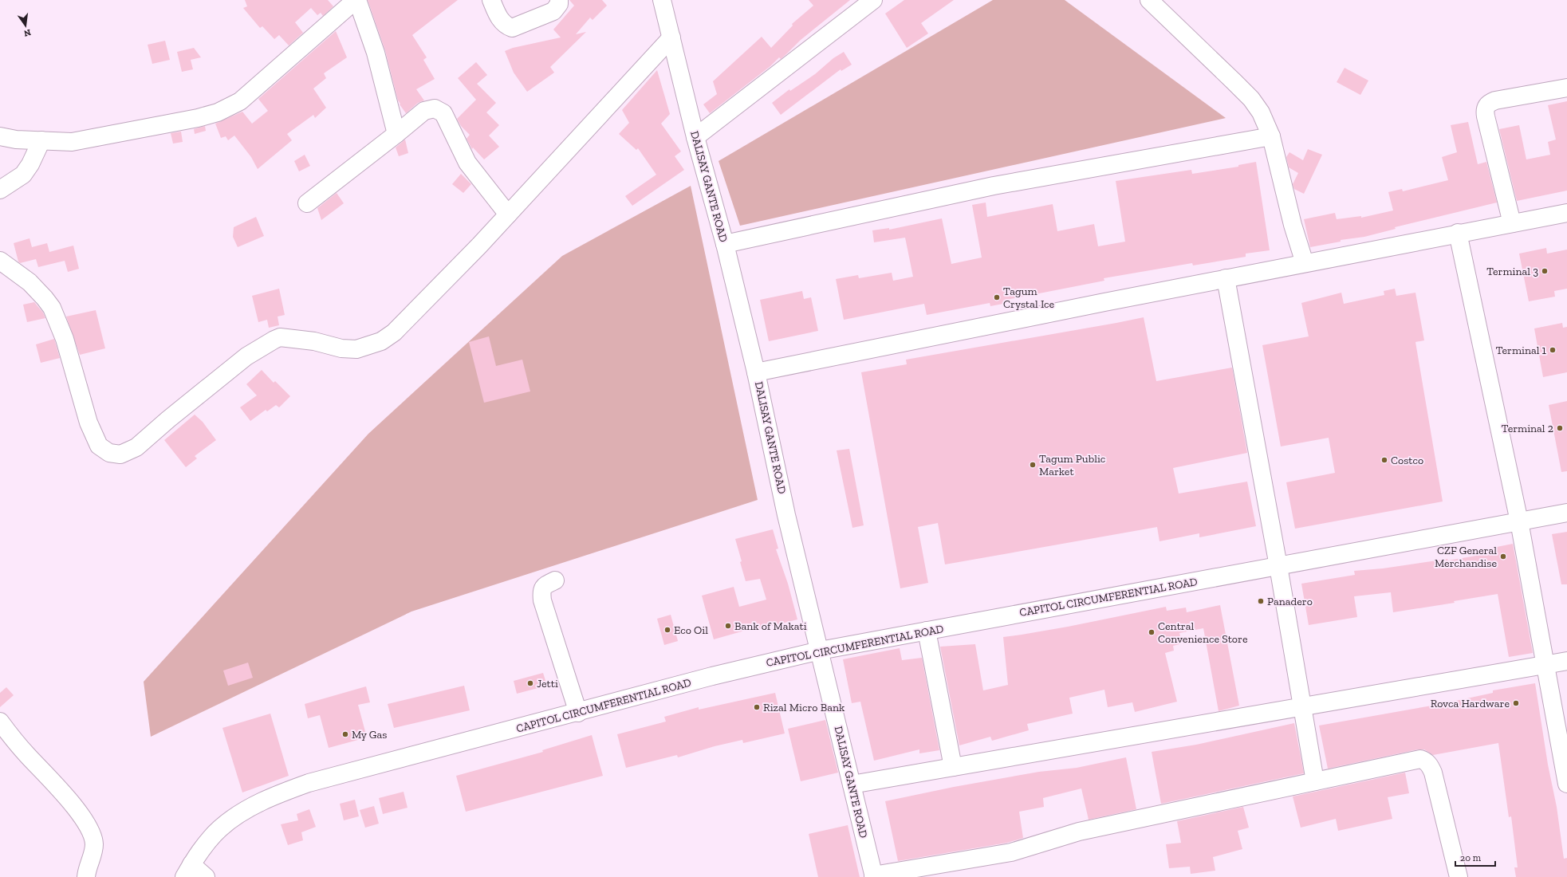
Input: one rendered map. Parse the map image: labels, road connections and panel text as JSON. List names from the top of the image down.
{
  "streets": {
    "street": ["DALISAY GANTE ROAD", "CAPITOL CIRCUMFERENTIAL ROAD"]
  },
  "crossings": [
    ["DALISAY GANTE ROAD", "CAPITOL CIRCUMFERENTIAL ROAD"]
  ],
  "places": [
    "Terminal 3",
    "Tagum Crystal Ice",
    "Terminal 1",
    "Terminal 2",
    "Costco",
    "Tagum Public Market",
    "CZF General Merchandise",
    "Panadero",
    "Bank of Makati",
    "Eco Oil",
    "Central Convenience Store",
    "Jetti",
    "Rovca Hardware",
    "Rizal Micro Bank",
    "My Gas"
  ],
  "scale_bar": "20 m",
  "north": "bottom"
}
